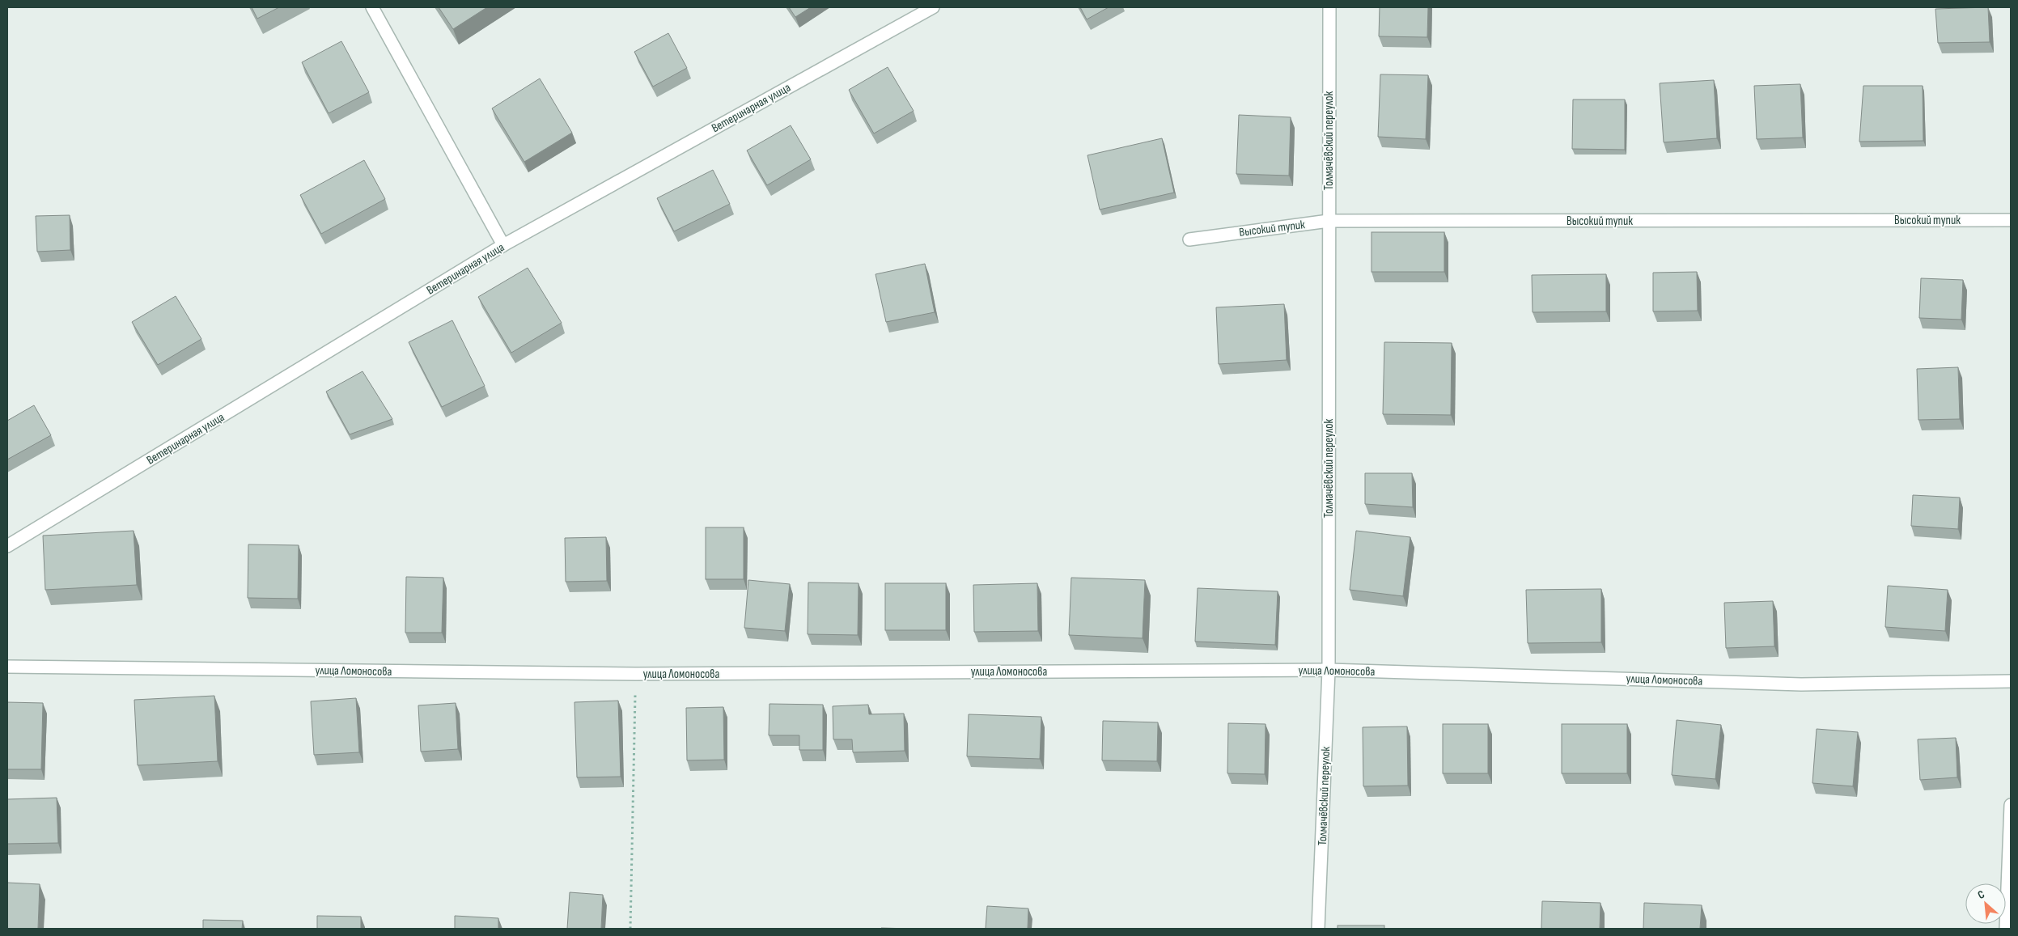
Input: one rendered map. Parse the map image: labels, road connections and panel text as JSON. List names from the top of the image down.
{
  "streets": {
    "street": [
      "Ветеринарная улица",
      "Толмачёвский переулок",
      "Высокий тупик",
      "улица Ломоносова"
    ]
  },
  "crossings": [
    ["Толмачёвский переулок", "Высокий тупик"],
    ["Толмачёвский переулок", "улица Ломоносова"]
  ],
  "north": "top left"
}
